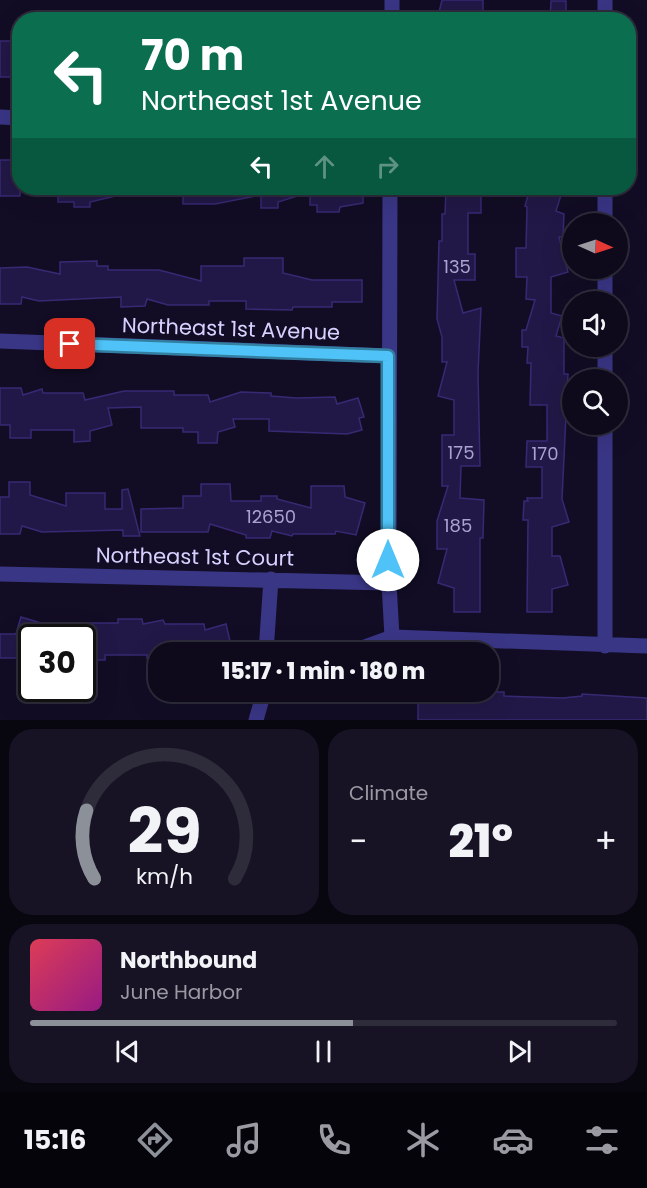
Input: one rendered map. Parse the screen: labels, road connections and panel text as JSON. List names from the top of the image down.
{
  "streets": {
    "street": ["Northeast 1st Avenue", "Northeast 1st Court"]
  },
  "house_numbers": [
    "135",
    "175",
    "170",
    "12650",
    "185"
  ],
  "north": "right",
  "page": {
    "turn": ["70 m", "Northeast 1st Avenue"],
    "limit": "30",
    "trip": "15:17 · 1 min · 180 m",
    "tile": "Climate",
    "heat": ["−", "21°", "+"],
    "song": ["Northbound", "June Harbor"],
    "tabs": "15:16",
    "gauge": ["29", "km/h"]
  }
}
